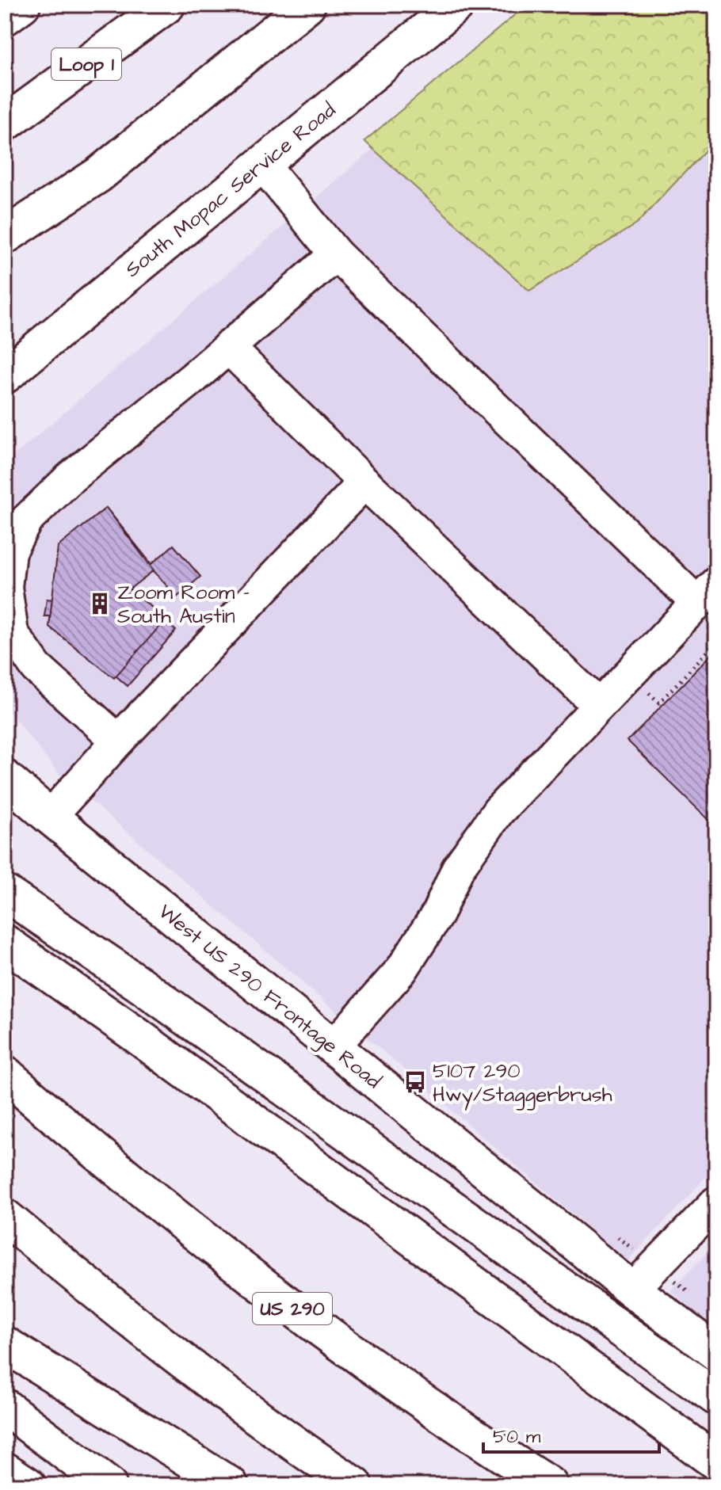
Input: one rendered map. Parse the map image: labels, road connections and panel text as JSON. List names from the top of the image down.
{
  "streets": {
    "main road": [
      "Loop 1",
      "South Mopac Service Road",
      "West US 290 Frontage Road",
      "US 290"
    ]
  },
  "places": {
    "building": ["Zoom Room - South Austin"],
    "bus stop": ["5107 290 Hwy/Staggerbrush"]
  },
  "scale_bar": "50 m"
}
